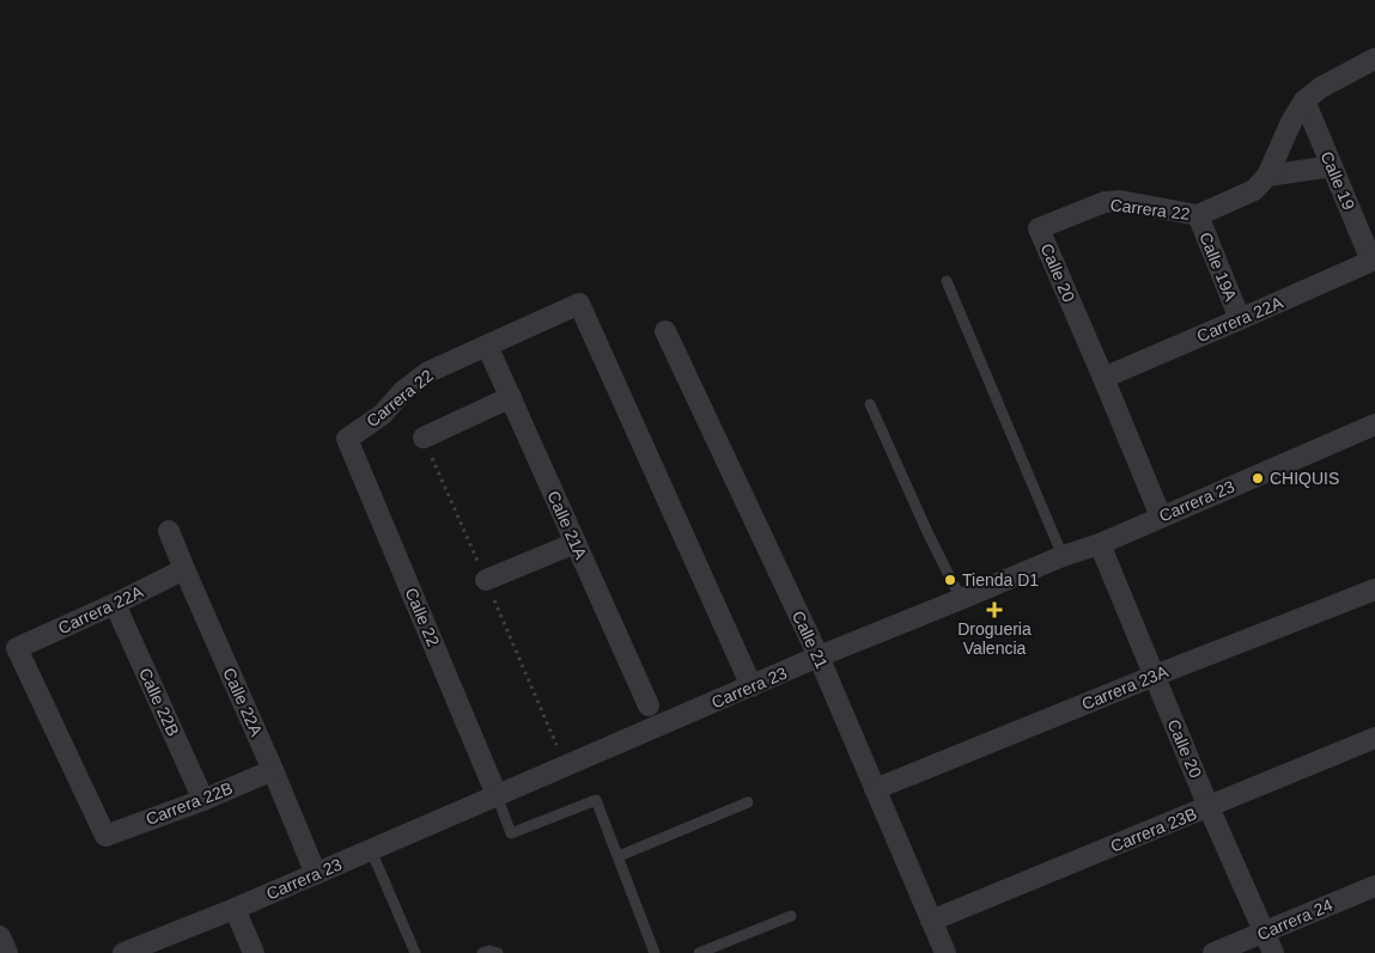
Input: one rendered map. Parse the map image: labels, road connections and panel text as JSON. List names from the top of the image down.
{
  "streets": {
    "street": [
      "Calle 19",
      "Carrera 22",
      "Calle 19A",
      "Calle 20",
      "Carrera 22A",
      "Carrera 23",
      "Calle 21A",
      "Calle 22",
      "Calle 21",
      "Carrera 23A",
      "Calle 22B",
      "Calle 22A",
      "Carrera 22B",
      "Carrera 23B",
      "Carrera 24"
    ]
  },
  "crossings": [
    ["Calle 19", "Carrera 22"],
    ["Calle 19", "Carrera 22A"],
    ["Carrera 22", "Calle 19A"],
    ["Carrera 22", "Calle 20"],
    ["Carrera 22", "Carrera 23"],
    ["Carrera 22", "Calle 21A"],
    ["Carrera 22", "Calle 22"],
    ["Calle 19A", "Carrera 22A"],
    ["Calle 20", "Carrera 22A"],
    ["Calle 20", "Carrera 23"],
    ["Calle 20", "Carrera 23A"],
    ["Calle 20", "Carrera 23B"],
    ["Calle 20", "Carrera 24"],
    ["Carrera 22A", "Calle 22B"],
    ["Carrera 22A", "Calle 22A"],
    ["Carrera 22A", "Carrera 22B"],
    ["Carrera 23", "Calle 22"],
    ["Carrera 23", "Calle 21"],
    ["Carrera 23", "Calle 22A"],
    ["Calle 21", "Carrera 23A"],
    ["Calle 21", "Carrera 23B"],
    ["Calle 22B", "Carrera 22B"],
    ["Calle 22A", "Carrera 22B"]
  ],
  "places": {
    "other": ["CHIQUIS", "Tienda D1"],
    "health": ["Drogueria Valencia"]
  }
}
